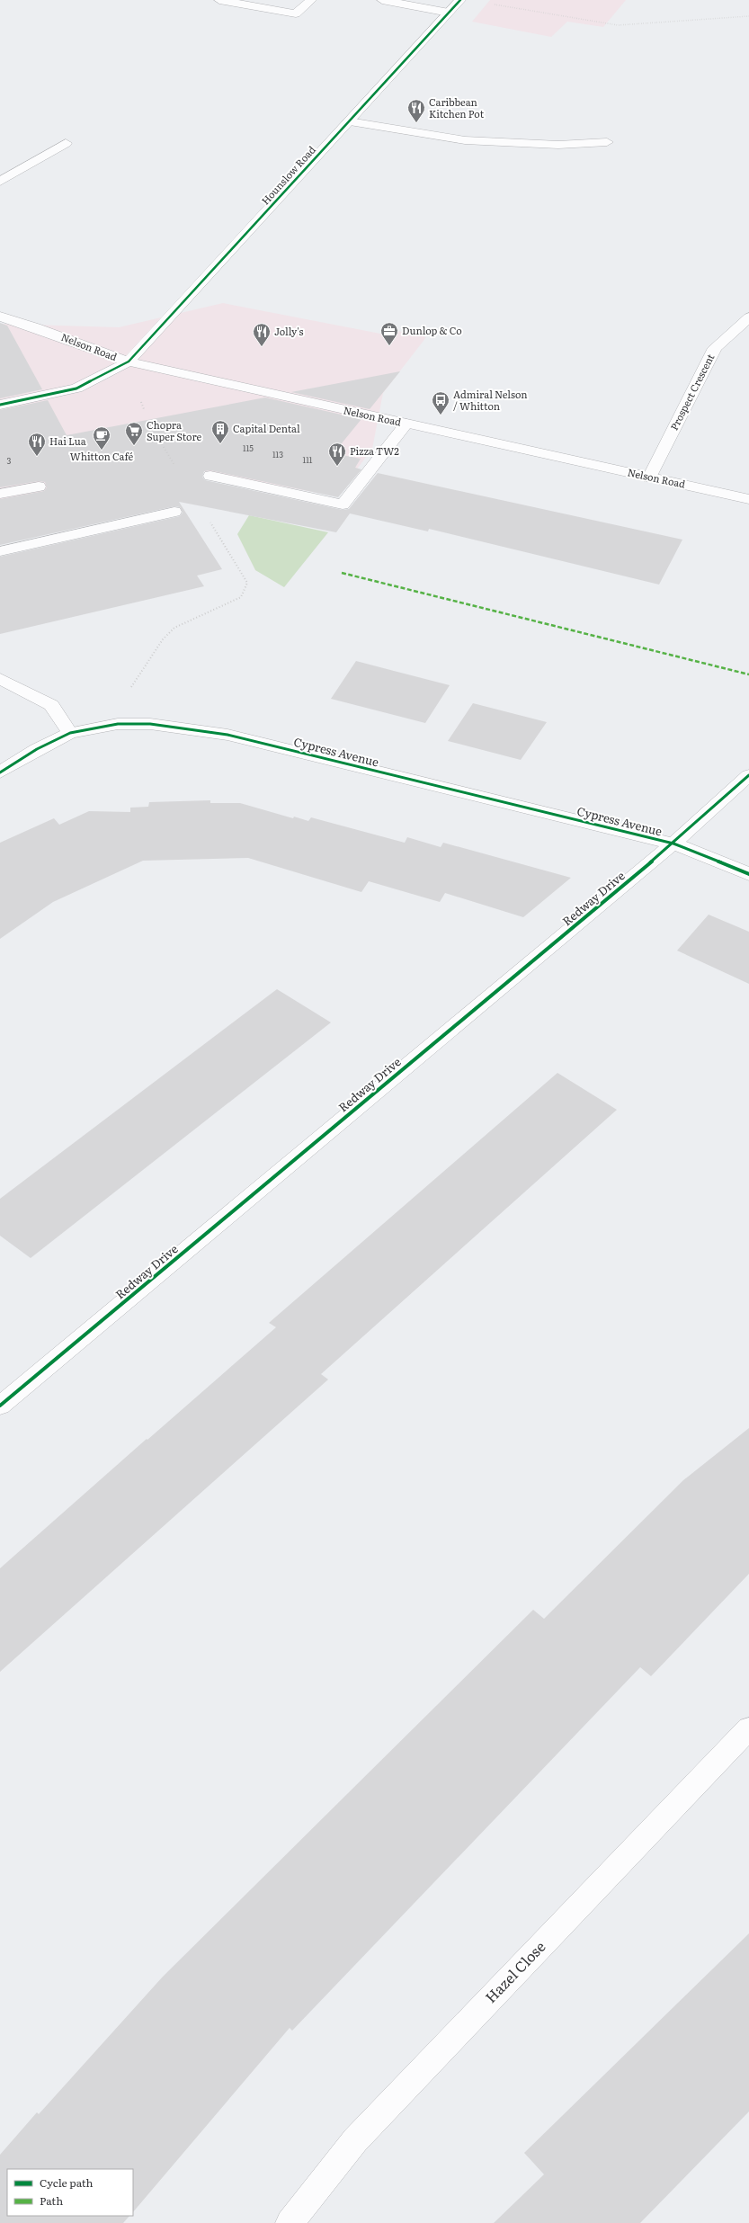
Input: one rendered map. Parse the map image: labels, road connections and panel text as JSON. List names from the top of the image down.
{
  "streets": {
    "street": [
      "Hounslow Road",
      "Nelson Road",
      "Prospect Crescent",
      "Cypress Avenue",
      "Redway Drive",
      "Hazel Close"
    ]
  },
  "crossings": [
    ["Hounslow Road", "Nelson Road"],
    ["Nelson Road", "Prospect Crescent"],
    ["Cypress Avenue", "Redway Drive"]
  ],
  "places": {
    "restaurant": [
      "Caribbean Kitchen Pot",
      "Jolly's",
      "Hai Lua",
      "Pizza TW2"
    ],
    "office": ["Dunlop & Co"],
    "bus stop": ["Admiral Nelson / Whitton"],
    "building": ["Capital Dental"],
    "supermarket": ["Chopra Super Store"],
    "cafe": ["Whitton Café"]
  },
  "house_numbers": [
    "115",
    "113",
    "111",
    "3"
  ],
  "legend": ["Cycle path", "Path"]
}
